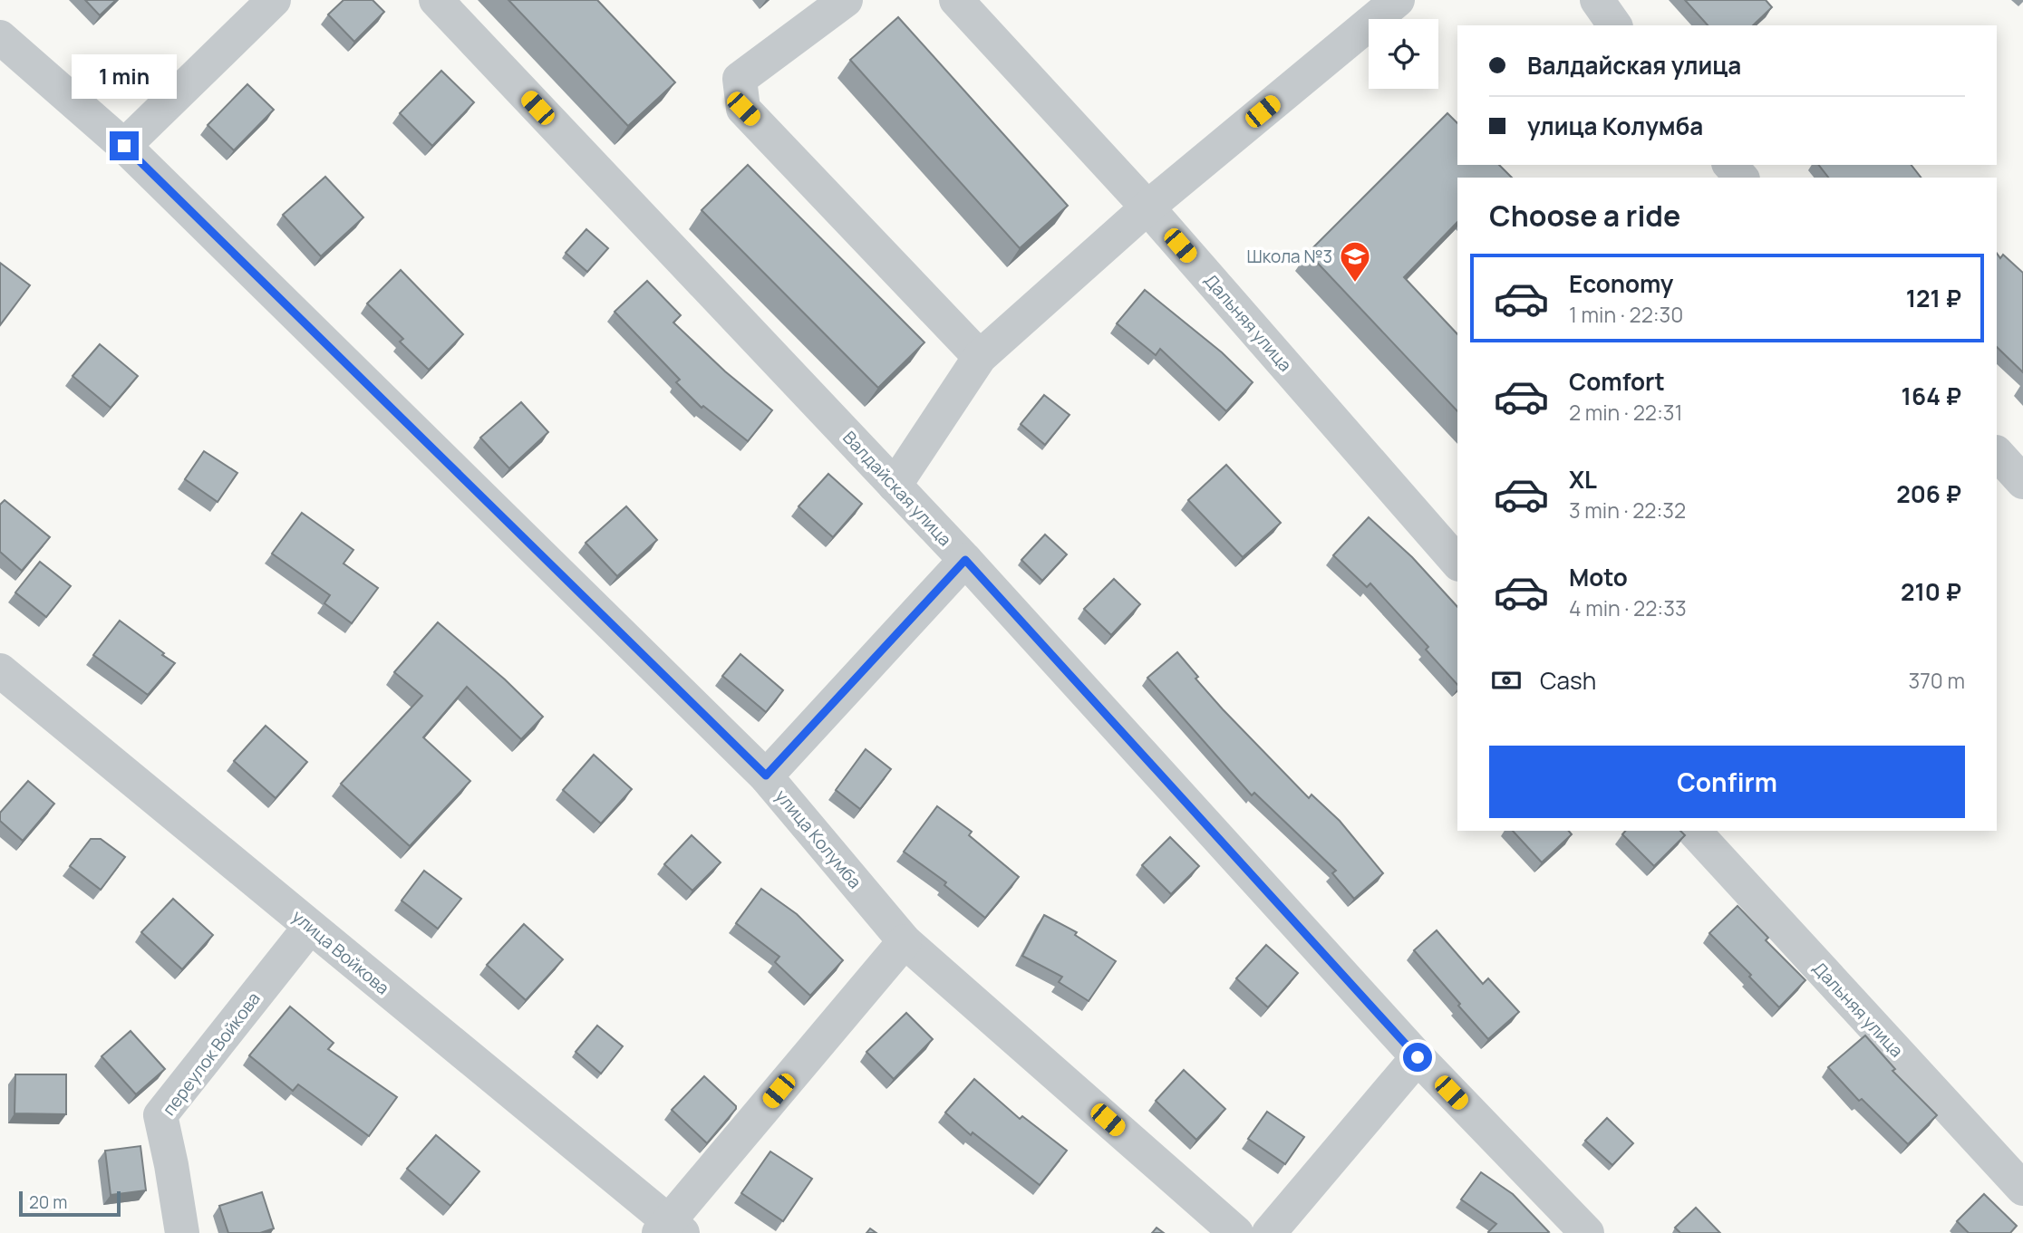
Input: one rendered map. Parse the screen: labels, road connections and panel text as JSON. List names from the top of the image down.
{
  "streets": {
    "street": [
      "Дальняя улица",
      "Валдайская улица",
      "улица Колумба",
      "улица Войкова",
      "переулок Войкова"
    ]
  },
  "crossings": [
    ["улица Войкова", "переулок Войкова"]
  ],
  "places": {
    "school or university": ["Школа №3"]
  },
  "scale_bar": "20 m",
  "page": {
    "banner": ["Валдайская улица", "улица Колумба"],
    "bubble": "1 min",
    "heading": "Choose a ride",
    "list": [
      {
        "name": "Economy",
        "note": "1 min · 22:30",
        "value": "121 ₽"
      },
      {
        "name": "Comfort",
        "note": "2 min · 22:31",
        "value": "164 ₽"
      },
      {
        "name": "XL",
        "note": "3 min · 22:32",
        "value": "206 ₽"
      },
      {
        "name": "Moto",
        "note": "4 min · 22:33",
        "value": "210 ₽"
      }
    ],
    "pay": ["Cash", "370 m"],
    "buttons": "Confirm",
    "scale": "20 m"
  }
}
